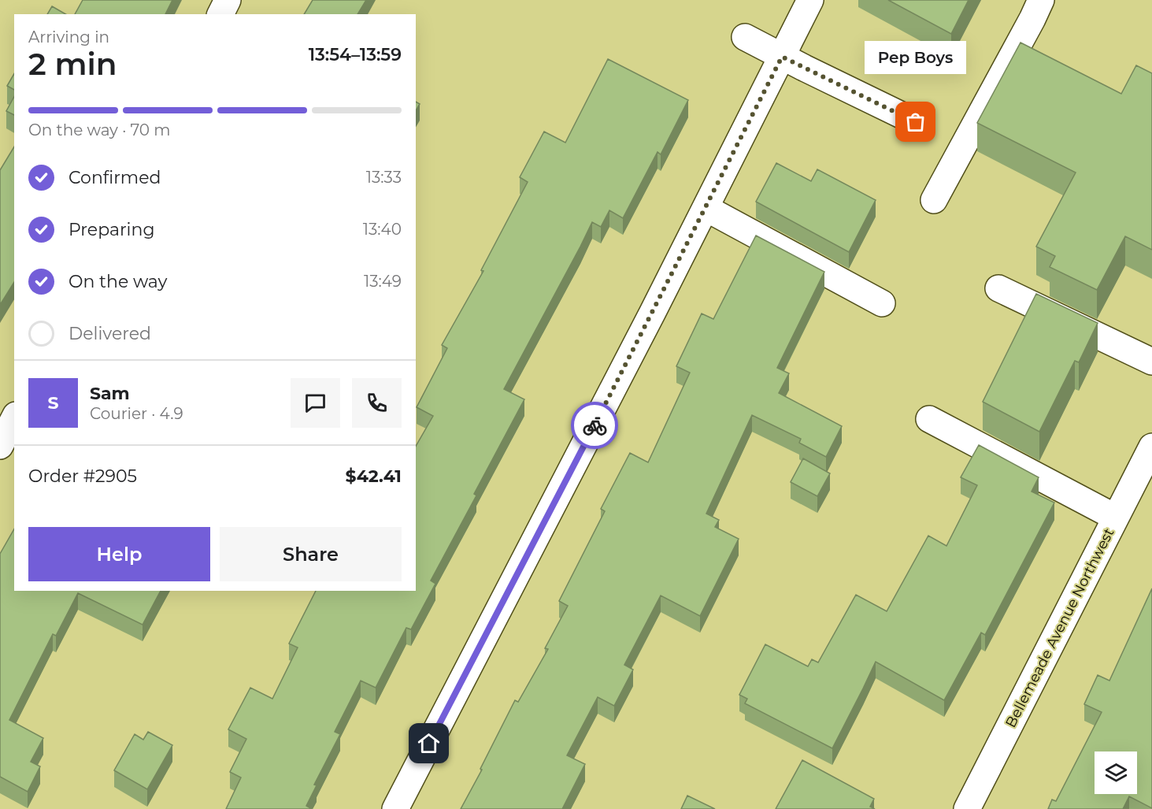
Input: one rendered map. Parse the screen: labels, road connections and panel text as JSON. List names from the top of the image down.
{
  "streets": {
    "street": ["Bellemeade Avenue Northwest"]
  },
  "places": ["Pep Boys"],
  "page": {
    "heading": ["2 min", "Arriving in", "13:54–13:59"],
    "panel": [
      "Sam",
      "Courier · 4.9",
      "Order #2905",
      "$42.41"
    ],
    "bubble": "Pep Boys",
    "bar": "On the way · 70 m",
    "list": [
      ["Confirmed", "13:33"],
      ["Preparing", "13:40"],
      ["On the way", "13:49"],
      "Delivered"
    ],
    "round": "S",
    "buttons": ["Help", "Share"]
  }
}
